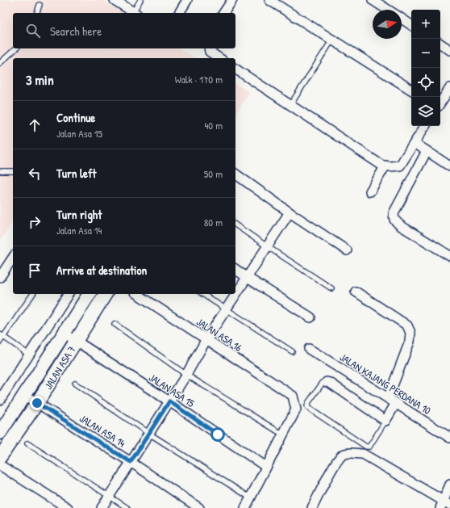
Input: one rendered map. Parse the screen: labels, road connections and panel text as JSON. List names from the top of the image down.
{
  "streets": {
    "street": [
      "JALAN ASA 16",
      "JALAN ASA 7",
      "JALAN KAJANG PERDANA 10",
      "JALAN ASA 15",
      "JALAN ASA 14"
    ]
  },
  "crossings": [
    ["JALAN ASA 7", "JALAN ASA 15"],
    ["JALAN ASA 7", "JALAN ASA 14"]
  ],
  "north": "right",
  "page": {
    "map_buttons": ["+", "−"],
    "search": "Search here",
    "heading": ["3 min", "Walk · 170 m"],
    "list": [
      ["Continue", "Jalan Asa 15", "40 m"],
      ["Turn left", "50 m"],
      ["Turn right", "Jalan Asa 14", "80 m"],
      "Arrive at destination"
    ]
  }
}
